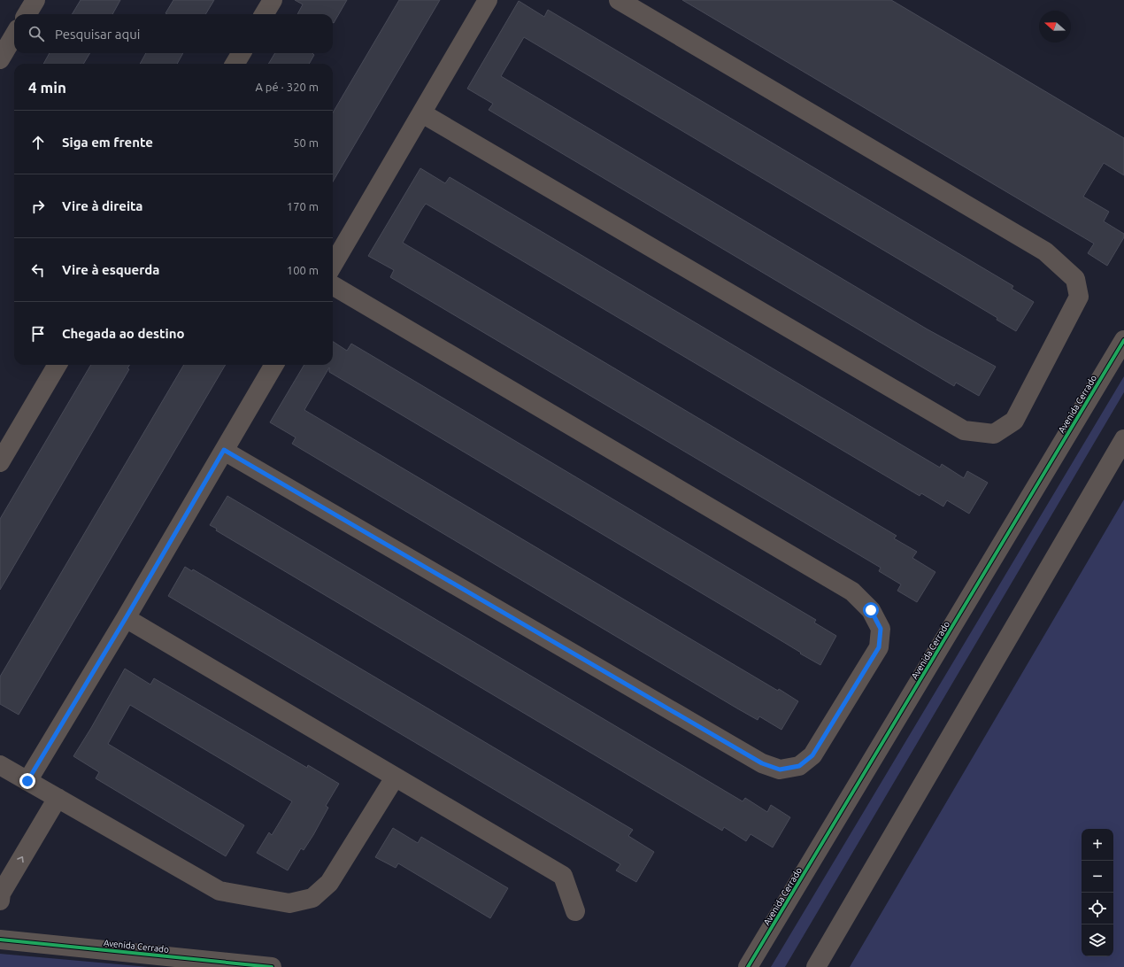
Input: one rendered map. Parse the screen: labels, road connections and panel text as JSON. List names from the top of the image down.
{
  "streets": {
    "street": ["Avenida Cerrado"]
  },
  "north": "left",
  "page": {
    "search": "Pesquisar aqui",
    "heading": ["4 min", "A pé · 320 m"],
    "list": [
      ["Siga em frente", "50 m"],
      ["Vire à direita", "170 m"],
      ["Vire à esquerda", "100 m"],
      "Chegada ao destino"
    ],
    "map_buttons": ["+", "−"]
  }
}
